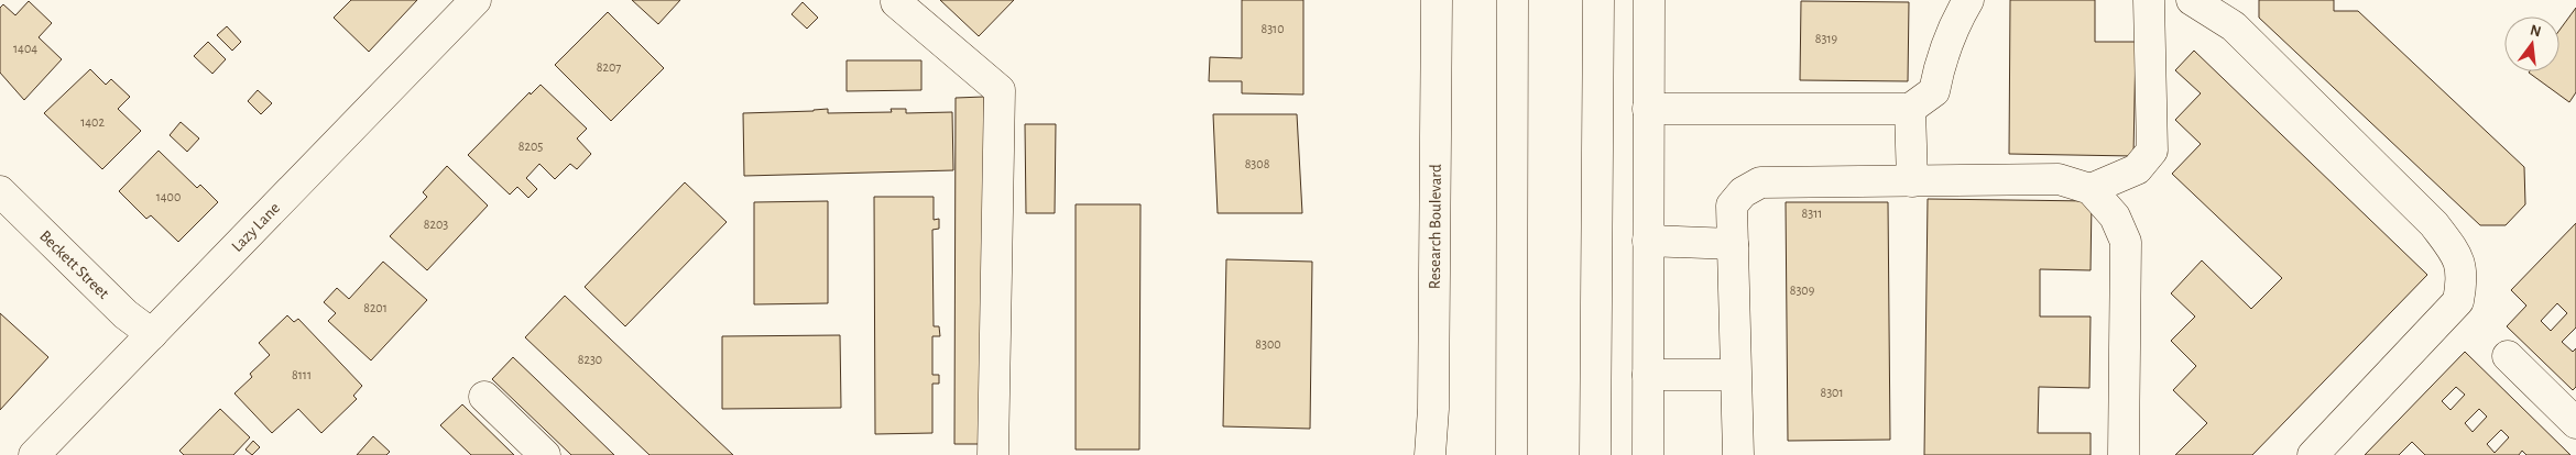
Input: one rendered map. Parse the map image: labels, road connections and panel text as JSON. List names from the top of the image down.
{
  "streets": {
    "main road": ["Lazy Lane", "Research Boulevard", "Beckett Street"]
  },
  "crossings": [
    ["Lazy Lane", "Beckett Street"]
  ],
  "house_numbers": [
    "8310",
    "8319",
    "1404",
    "8207",
    "1402",
    "8205",
    "8308",
    "1400",
    "8311",
    "8203",
    "8309",
    "8201",
    "8300",
    "8230",
    "8111",
    "8301"
  ],
  "north": "top"
}
